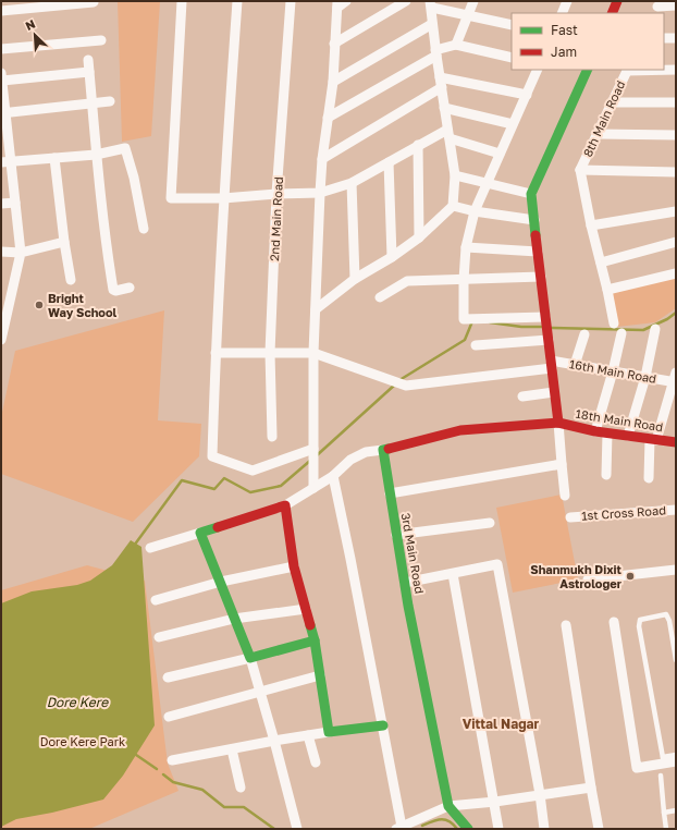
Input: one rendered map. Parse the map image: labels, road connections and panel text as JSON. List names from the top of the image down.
{
  "streets": {
    "street": [
      "8th Main Road",
      "2nd Main Road",
      "16th Main Road",
      "18th Main Road",
      "1st Cross Road",
      "3rd Main Road"
    ]
  },
  "districts": ["Vittal Nagar"],
  "water": ["Dore Kere"],
  "parks": ["Dore Kere Park"],
  "places": ["Bright Way School", "Shanmukh Dixit Astrologer"],
  "legend": ["Fast", "Jam"],
  "north": "top left"
}
